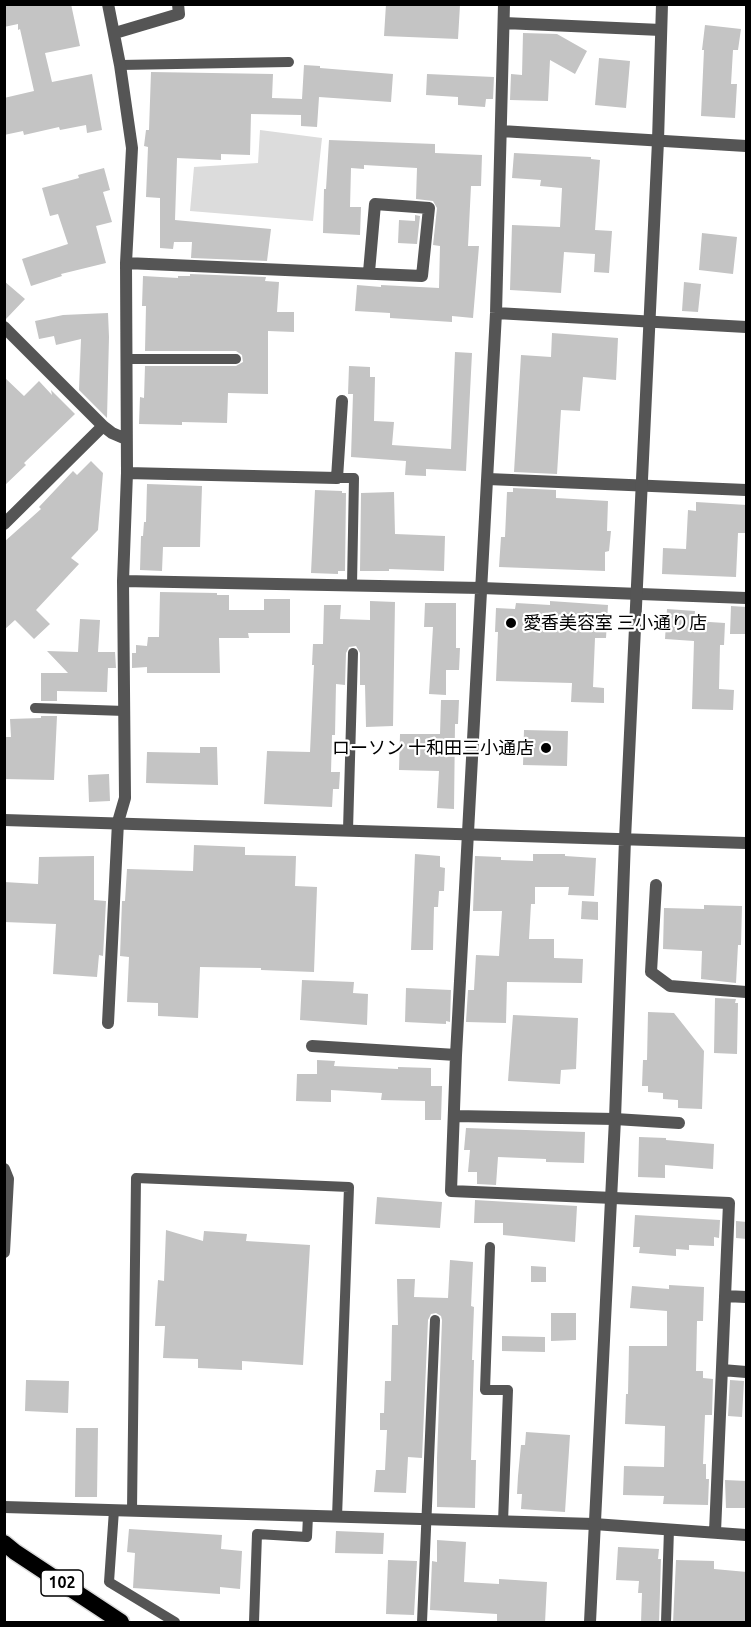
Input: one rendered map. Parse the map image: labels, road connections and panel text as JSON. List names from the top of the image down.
{
  "streets": {
    "highway": ["102"]
  },
  "places": ["愛香美容室 三小通り店", "ローソン 十和田三小通店"]
}
